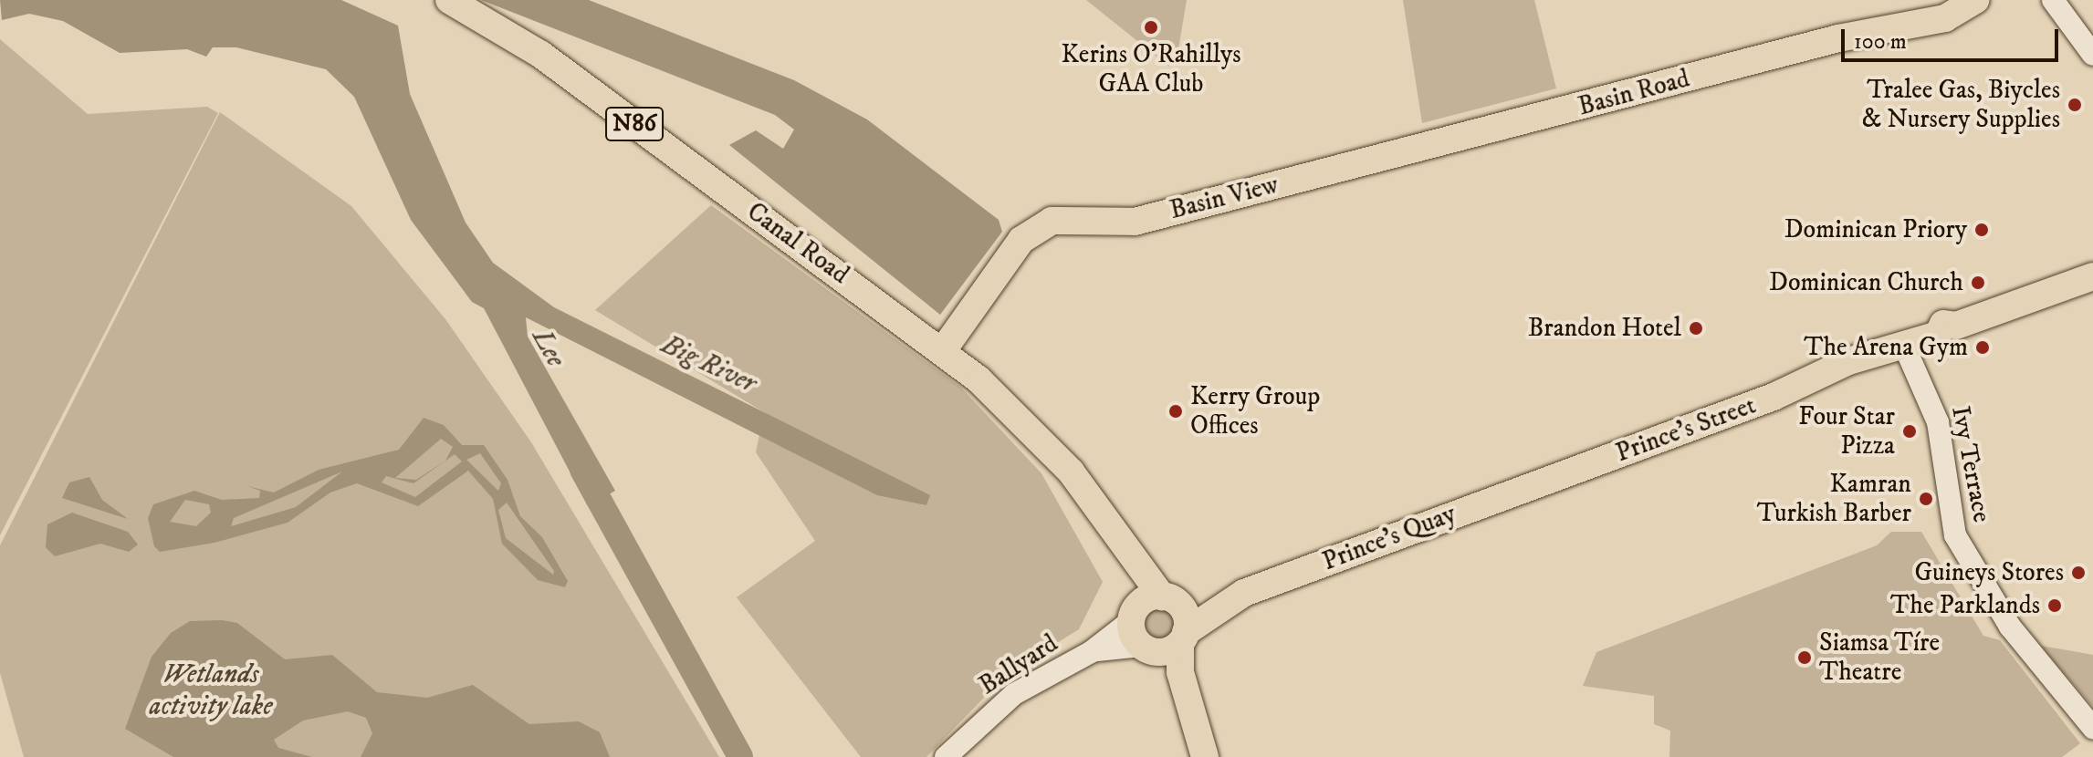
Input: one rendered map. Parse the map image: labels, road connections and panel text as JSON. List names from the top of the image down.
{
  "streets": {
    "main road": [
      "Basin Road",
      "N86",
      "Basin View",
      "Canal Road",
      "Prince's Street",
      "Prince's Quay"
    ],
    "street": ["Ivy Terrace", "Ballyard"]
  },
  "crossings": [
    ["Basin Road", "Basin View"],
    ["N86", "Canal Road"],
    ["N86", "Prince's Quay"],
    ["Basin View", "Canal Road"],
    ["Prince's Street", "Ivy Terrace"],
    ["Prince's Street", "Prince's Quay"]
  ],
  "water": ["Lee", "Big River", "Wetlands activity lake"],
  "places": [
    "Kerins O'Rahillys GAA Club",
    "Tralee Gas, Biycles & Nursery Supplies",
    "Dominican Priory",
    "Dominican Church",
    "Brandon Hotel",
    "The Arena Gym",
    "Kerry Group Offices",
    "Four Star Pizza",
    "Kamran Turkish Barber",
    "Guineys Stores",
    "The Parklands",
    "Siamsa Tíre Theatre"
  ],
  "scale_bar": "100 m"
}
